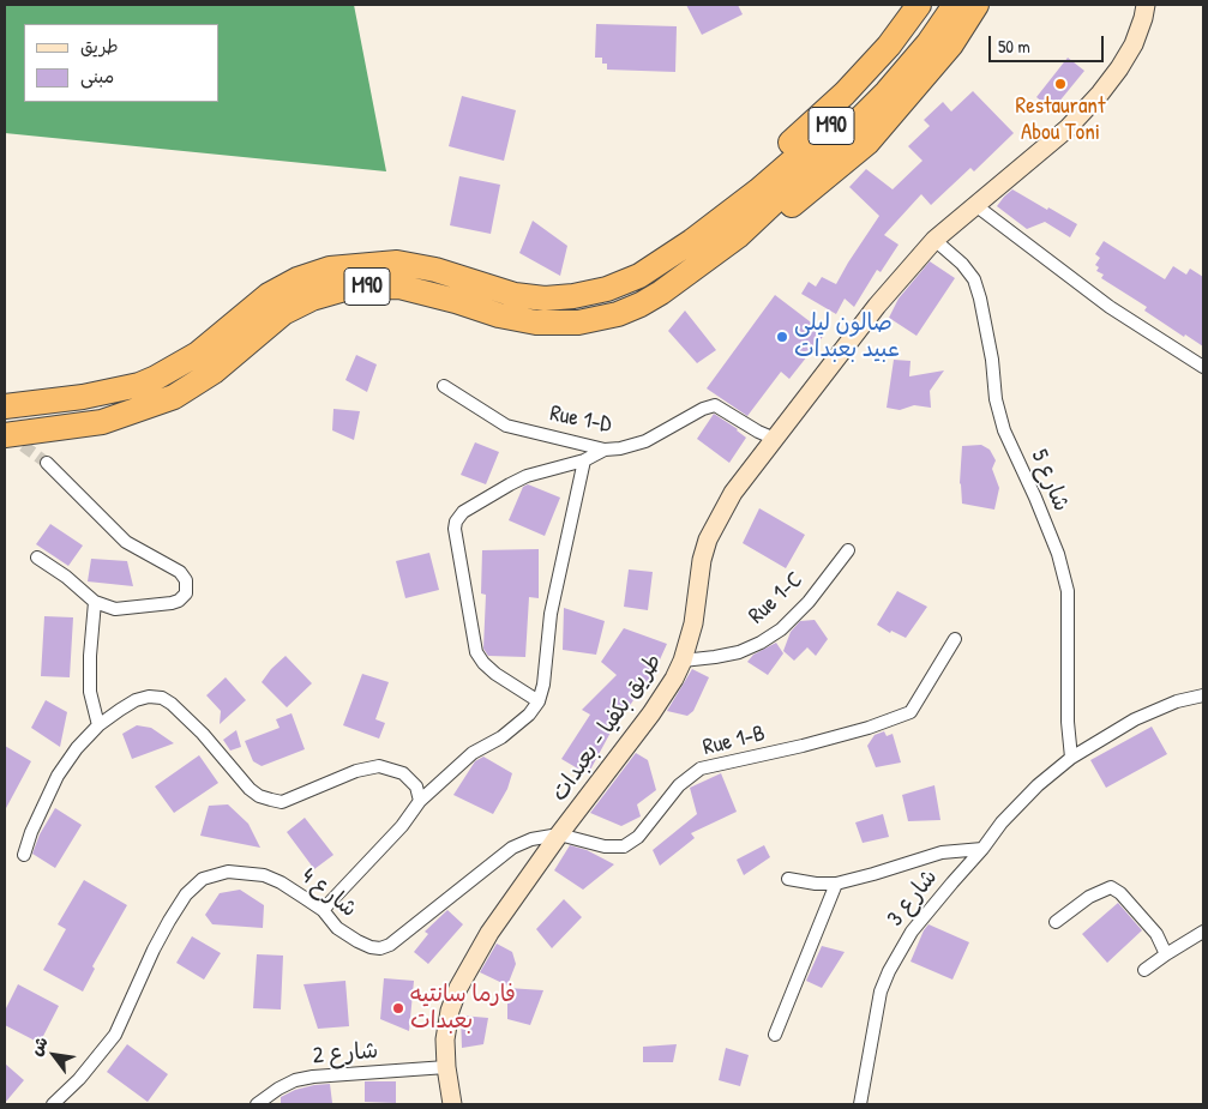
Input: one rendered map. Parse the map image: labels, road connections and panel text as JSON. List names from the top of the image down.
{
  "streets": {
    "highway": ["M90"],
    "main road": ["طريق بكفيا - بعبدات"],
    "street": [
      "Rue 1-D",
      "شارع 5",
      "Rue 1-C",
      "Rue 1-B",
      "شارع 4",
      "شارع 3",
      "شارع 2"
    ]
  },
  "crossings": [
    ["Rue 1-D", "طريق بكفيا - بعبدات"],
    ["شارع 5", "طريق بكفيا - بعبدات"],
    ["شارع 5", "شارع 3"],
    ["Rue 1-C", "طريق بكفيا - بعبدات"],
    ["طريق بكفيا - بعبدات", "Rue 1-B"],
    ["طريق بكفيا - بعبدات", "شارع 4"],
    ["طريق بكفيا - بعبدات", "شارع 2"],
    ["Rue 1-B", "شارع 4"]
  ],
  "places": ["Restaurant Abou Toni", "صالون ليلى عبيد بعبدات", "فارما سانتيه بعبدات"],
  "legend": ["طريق", "مبنى"],
  "scale_bar": "50 m",
  "north": "top left"
}
